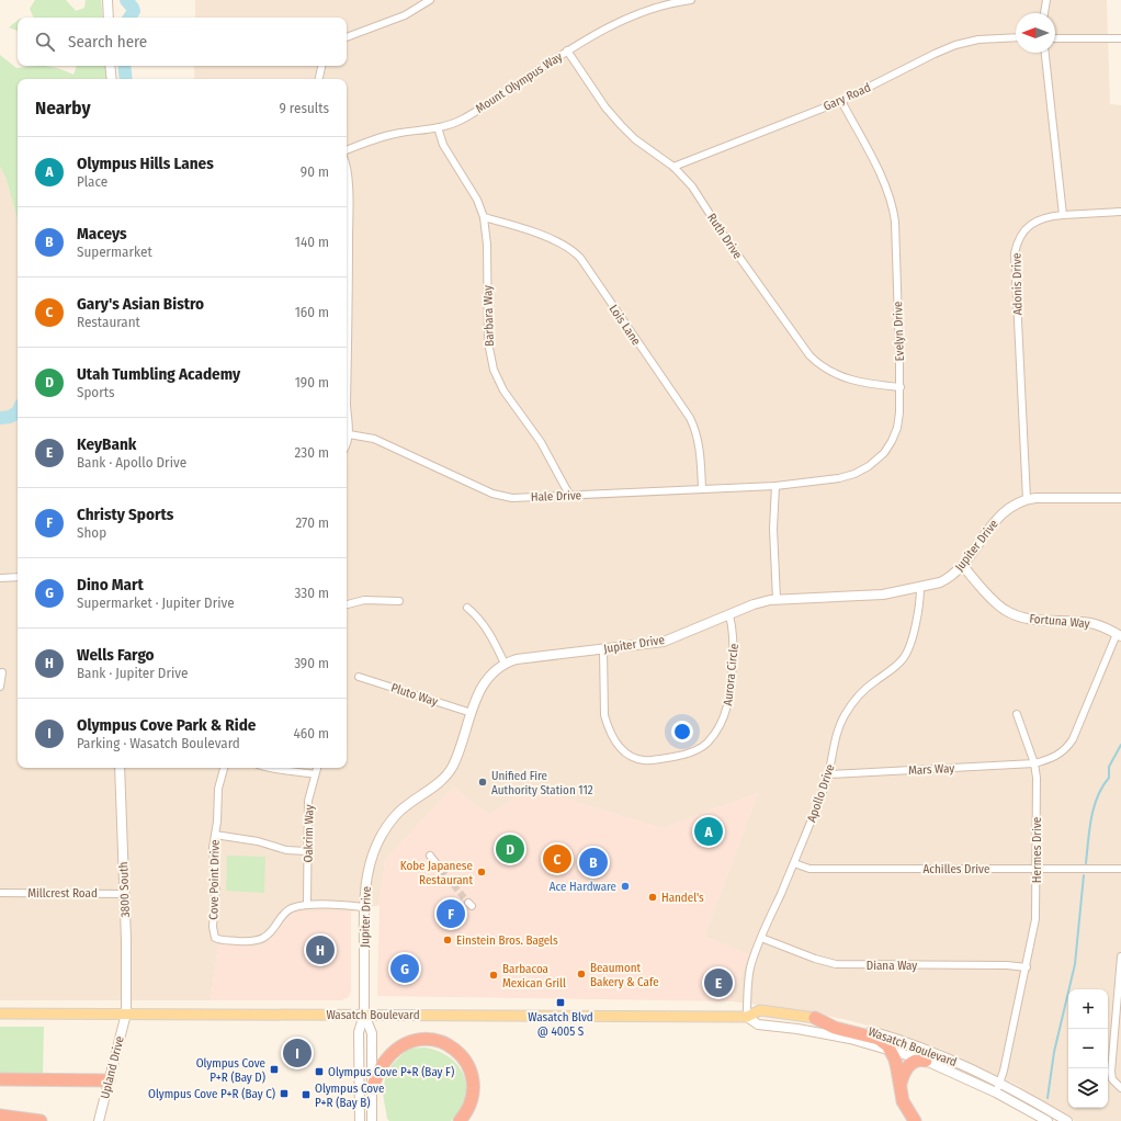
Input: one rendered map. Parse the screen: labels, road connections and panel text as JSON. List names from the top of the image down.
{
  "streets": {
    "main road": ["Wasatch Boulevard"],
    "street": [
      "Mount Olympus Way",
      "Gary Road",
      "Ruth Drive",
      "Adonis Drive",
      "Barbara Way",
      "Lois Lane",
      "Evelyn Drive",
      "Hale Drive",
      "Jupiter Drive",
      "Fortuna Way",
      "Aurora Circle",
      "Pluto Way",
      "Mars Way",
      "Apollo Drive",
      "Oakrim Way",
      "Hermes Drive",
      "Achilles Drive",
      "Cove Point Drive",
      "3800 South",
      "Millcrest Road",
      "Diana Way",
      "Upland Drive"
    ]
  },
  "crossings": [
    ["Mount Olympus Way", "Ruth Drive"],
    ["Mount Olympus Way", "Barbara Way"],
    ["Gary Road", "Ruth Drive"],
    ["Gary Road", "Evelyn Drive"],
    ["Ruth Drive", "Evelyn Drive"],
    ["Adonis Drive", "Jupiter Drive"],
    ["Barbara Way", "Lois Lane"],
    ["Barbara Way", "Hale Drive"],
    ["Lois Lane", "Hale Drive"],
    ["Evelyn Drive", "Hale Drive"],
    ["Jupiter Drive", "Fortuna Way"],
    ["Jupiter Drive", "Aurora Circle"],
    ["Jupiter Drive", "Pluto Way"],
    ["Jupiter Drive", "Apollo Drive"],
    ["Jupiter Drive", "Cove Point Drive"],
    ["Jupiter Drive", "Wasatch Boulevard"],
    ["Mars Way", "Apollo Drive"],
    ["Mars Way", "Hermes Drive"],
    ["Apollo Drive", "Achilles Drive"],
    ["Apollo Drive", "Diana Way"],
    ["Apollo Drive", "Wasatch Boulevard"],
    ["Oakrim Way", "Cove Point Drive"],
    ["Hermes Drive", "Achilles Drive"],
    ["Hermes Drive", "Diana Way"],
    ["Hermes Drive", "Wasatch Boulevard"],
    ["3800 South", "Millcrest Road"],
    ["3800 South", "Wasatch Boulevard"],
    ["3800 South", "Upland Drive"],
    ["Wasatch Boulevard", "Upland Drive"]
  ],
  "places": {
    "other": [
      "Unified Fire Authority Station 112",
      "Kobe Japanese Restaurant",
      "Ace Hardware",
      "Handel's",
      "Einstein Bros. Bagels",
      "Beaumont Bakery & Cafe",
      "Barbacoa Mexican Grill"
    ],
    "transit": [
      "Wasatch Blvd @ 4005 S",
      "Olympus Cove P+R (Bay D)",
      "Olympus Cove P+R (Bay F)",
      "Olympus Cove P+R (Bay C)",
      "Olympus Cove P+R (Bay B)"
    ]
  },
  "north": "left",
  "page": {
    "search": "Search here",
    "heading": ["Nearby", "9 results"],
    "list": [
      {
        "mark": "A",
        "name": "Olympus Hills Lanes",
        "note": "Place",
        "value": "90 m"
      },
      {
        "mark": "B",
        "name": "Maceys",
        "note": "Supermarket",
        "value": "140 m"
      },
      {
        "mark": "C",
        "name": "Gary's Asian Bistro",
        "note": "Restaurant",
        "value": "160 m"
      },
      {
        "mark": "D",
        "name": "Utah Tumbling Academy",
        "note": "Sports",
        "value": "190 m"
      },
      {
        "mark": "E",
        "name": "KeyBank",
        "note": "Bank · Apollo Drive",
        "value": "230 m"
      },
      {
        "mark": "F",
        "name": "Christy Sports",
        "note": "Shop",
        "value": "270 m"
      },
      {
        "mark": "G",
        "name": "Dino Mart",
        "note": "Supermarket · Jupiter Drive",
        "value": "330 m"
      },
      {
        "mark": "H",
        "name": "Wells Fargo",
        "note": "Bank · Jupiter Drive",
        "value": "390 m"
      },
      {
        "mark": "I",
        "name": "Olympus Cove Park & Ride",
        "note": "Parking · Wasatch Boulevard",
        "value": "460 m"
      }
    ],
    "pins": [
      "A",
      "D",
      "C",
      "B",
      "F",
      "H",
      "G",
      "E",
      "I"
    ],
    "map_buttons": ["+", "−"]
  }
}
